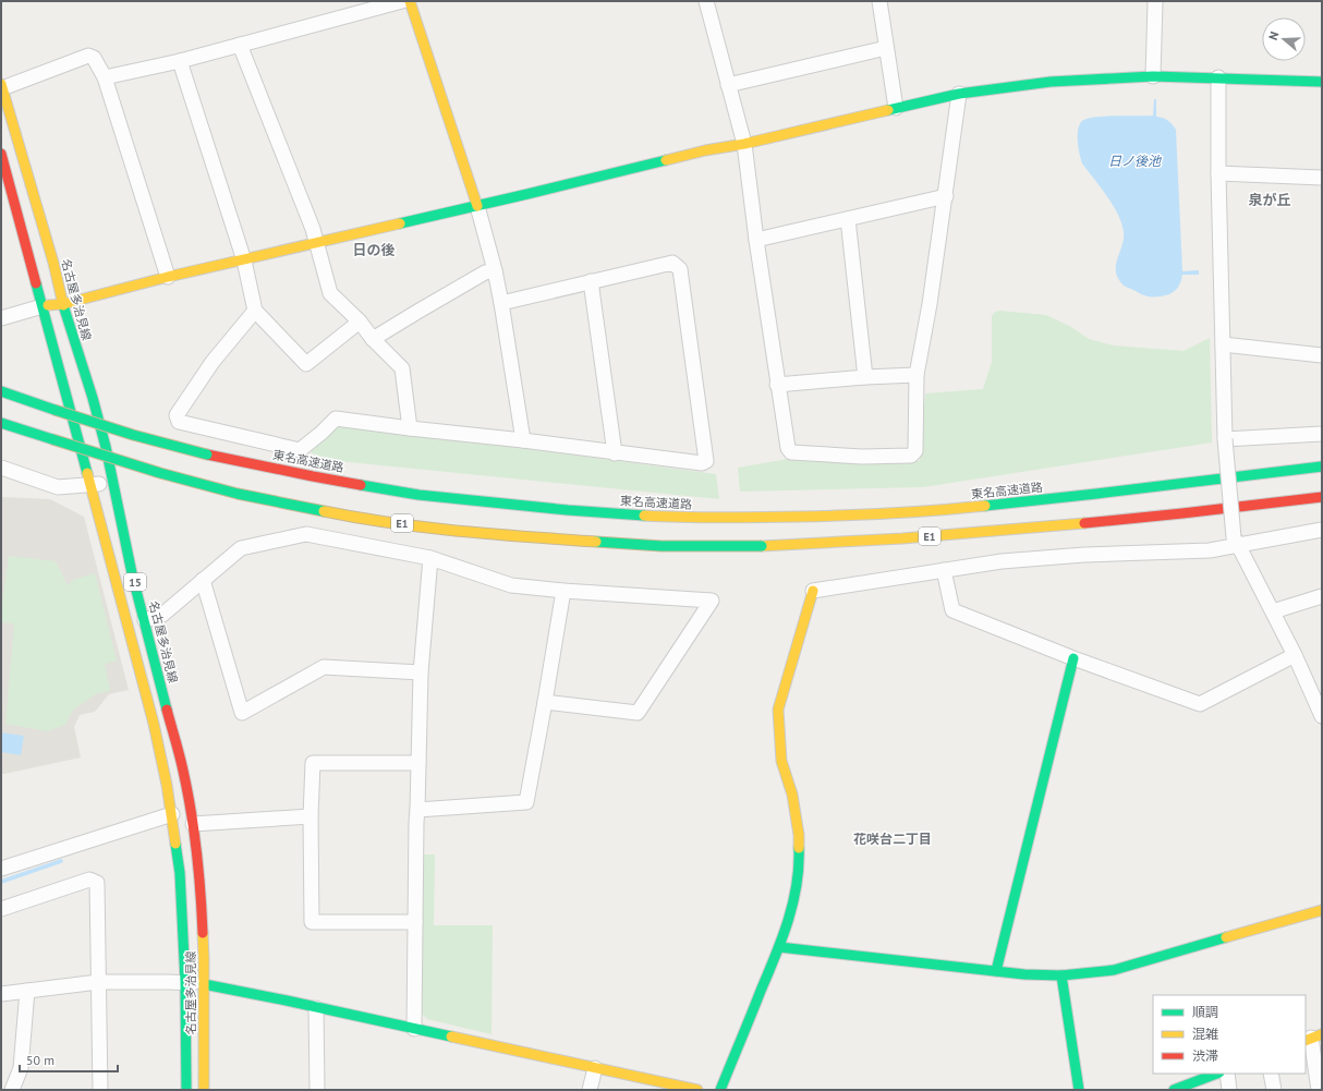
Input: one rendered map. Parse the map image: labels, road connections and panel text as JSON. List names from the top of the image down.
{
  "streets": {
    "main road": [
      "名古屋多治見線",
      "東名高速道路",
      "E1",
      "15"
    ]
  },
  "districts": ["泉が丘", "日の後", "花咲台二丁目"],
  "water": ["日ノ後池"],
  "legend": ["順調", "混雑", "渋滞"],
  "scale_bar": "50 m",
  "north": "left"
}
